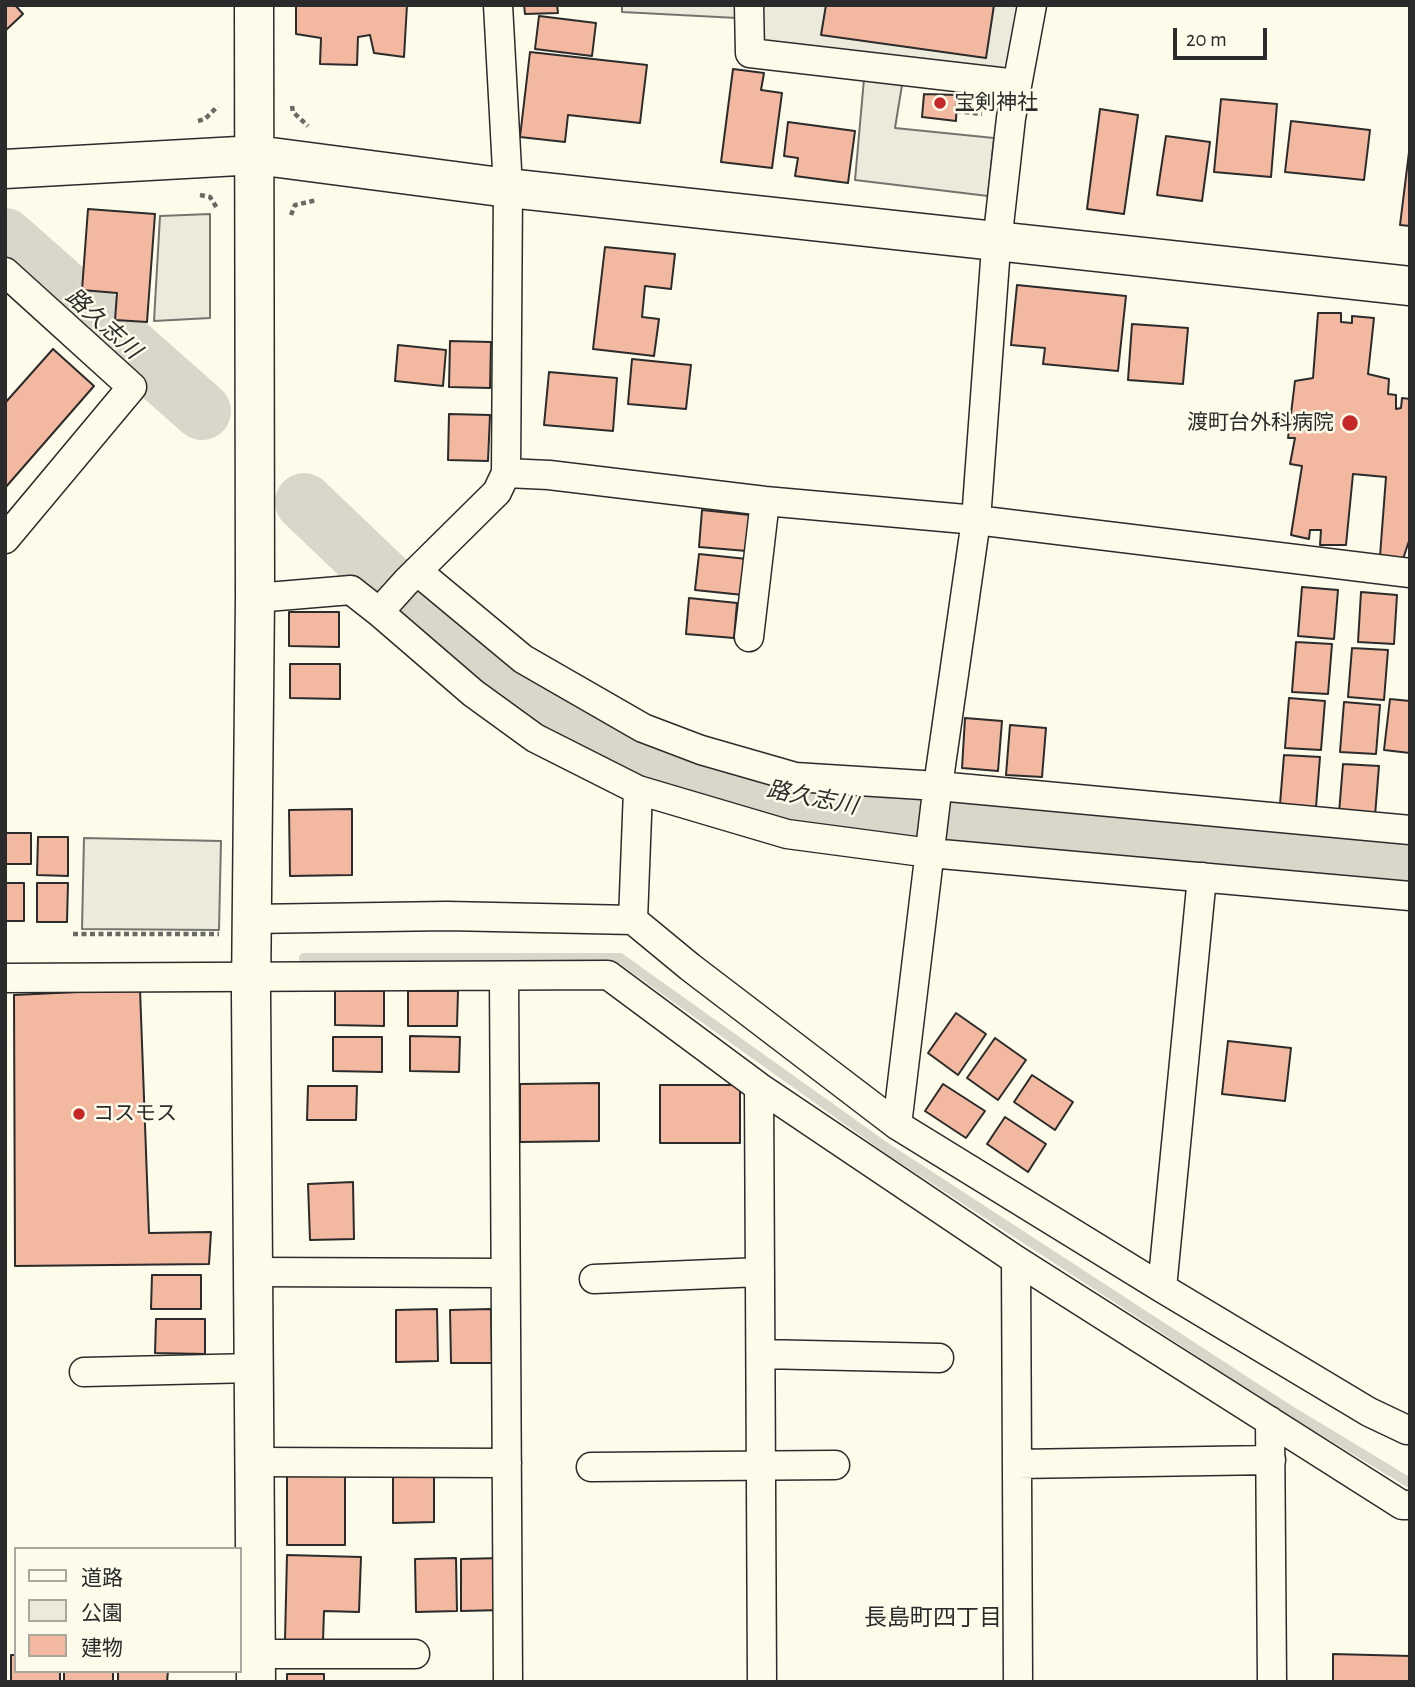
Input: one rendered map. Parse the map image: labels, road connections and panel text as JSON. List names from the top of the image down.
{
  "districts": ["長島町四丁目"],
  "water": ["路久志川"],
  "places": ["宝剣神社", "渡町台外科病院", "コスモス"],
  "legend": ["道路", "公園", "建物"],
  "scale_bar": "20 m"
}
